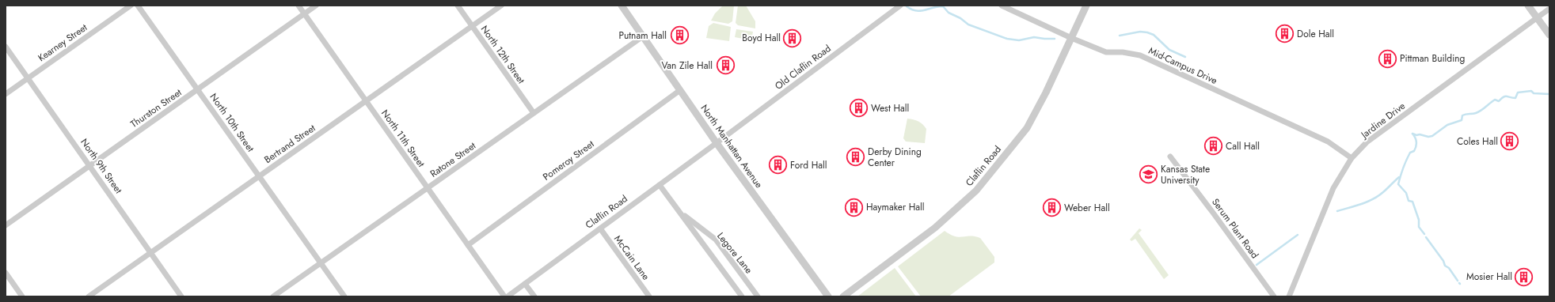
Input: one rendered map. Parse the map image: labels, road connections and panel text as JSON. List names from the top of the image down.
{
  "streets": {
    "street": [
      "Kearney Street",
      "North 12th Street",
      "Mid-Campus Drive",
      "Old Claflin Road",
      "Thurston Street",
      "Jardine Drive",
      "North 10th Street",
      "North 11th Street",
      "Bertrand Street",
      "North Manhattan Avenue",
      "Ratone Street",
      "Pomeroy Street",
      "North 9th Street",
      "Claflin Road",
      "Serum Plant Road",
      "Legore Lane",
      "McCain Lane"
    ]
  },
  "crossings": [
    ["Kearney Street", "North 9th Street"],
    ["North 12th Street", "Bertrand Street"],
    ["North 12th Street", "Ratone Street"],
    ["Mid-Campus Drive", "Jardine Drive"],
    ["Mid-Campus Drive", "Claflin Road"],
    ["Old Claflin Road", "North Manhattan Avenue"],
    ["Old Claflin Road", "Claflin Road"],
    ["Thurston Street", "North 10th Street"],
    ["Thurston Street", "North 11th Street"],
    ["Thurston Street", "North 9th Street"],
    ["North 10th Street", "Bertrand Street"],
    ["North 10th Street", "Ratone Street"],
    ["North 11th Street", "Bertrand Street"],
    ["North 11th Street", "Ratone Street"],
    ["North 11th Street", "Pomeroy Street"],
    ["Bertrand Street", "North 9th Street"],
    ["North Manhattan Avenue", "Ratone Street"],
    ["North Manhattan Avenue", "Pomeroy Street"],
    ["North Manhattan Avenue", "Claflin Road"],
    ["Claflin Road", "Legore Lane"],
    ["Claflin Road", "McCain Lane"]
  ],
  "places": {
    "building": [
      "Dole Hall",
      "Putnam Hall",
      "Boyd Hall",
      "Pittman Building",
      "Van Zile Hall",
      "West Hall",
      "Coles Hall",
      "Call Hall",
      "Derby Dining Center",
      "Ford Hall",
      "Haymaker Hall",
      "Weber Hall",
      "Mosier Hall"
    ],
    "school or university": ["Kansas State University"]
  }
}
